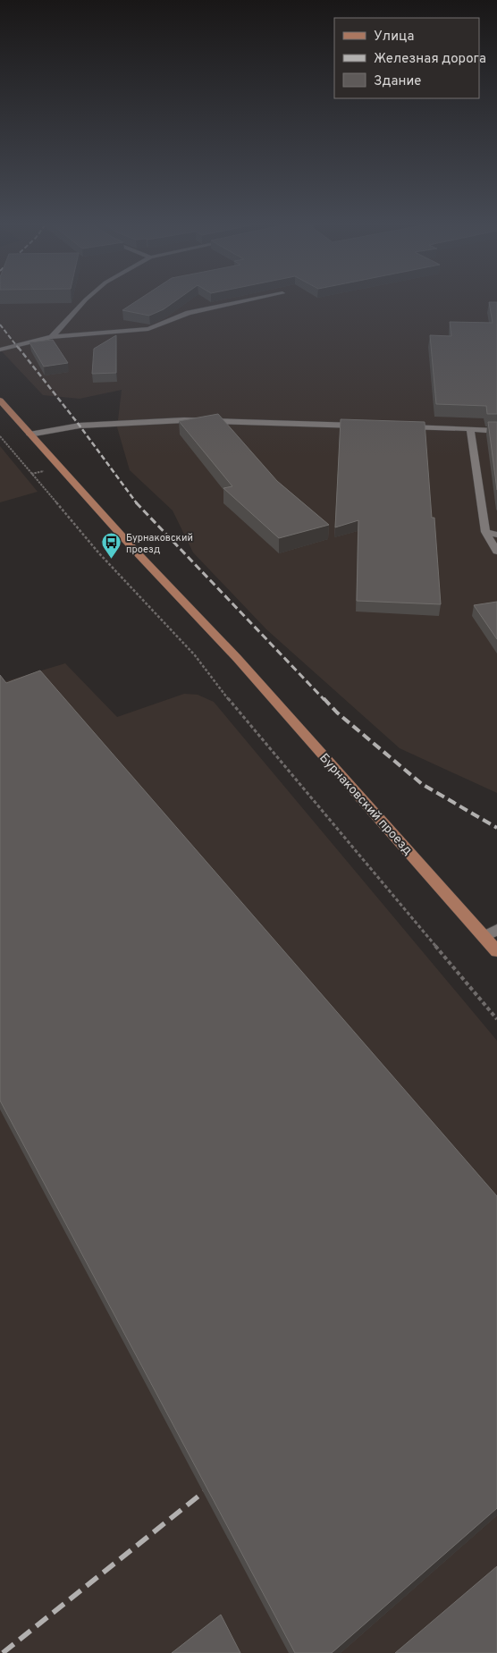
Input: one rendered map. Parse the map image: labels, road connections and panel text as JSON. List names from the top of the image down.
{
  "streets": {
    "main road": ["Бурнаковский проезд"]
  },
  "places": {
    "bus stop": ["Бурнаковский проезд"]
  },
  "legend": ["Улица", "Железная дорога", "Здание"]
}
